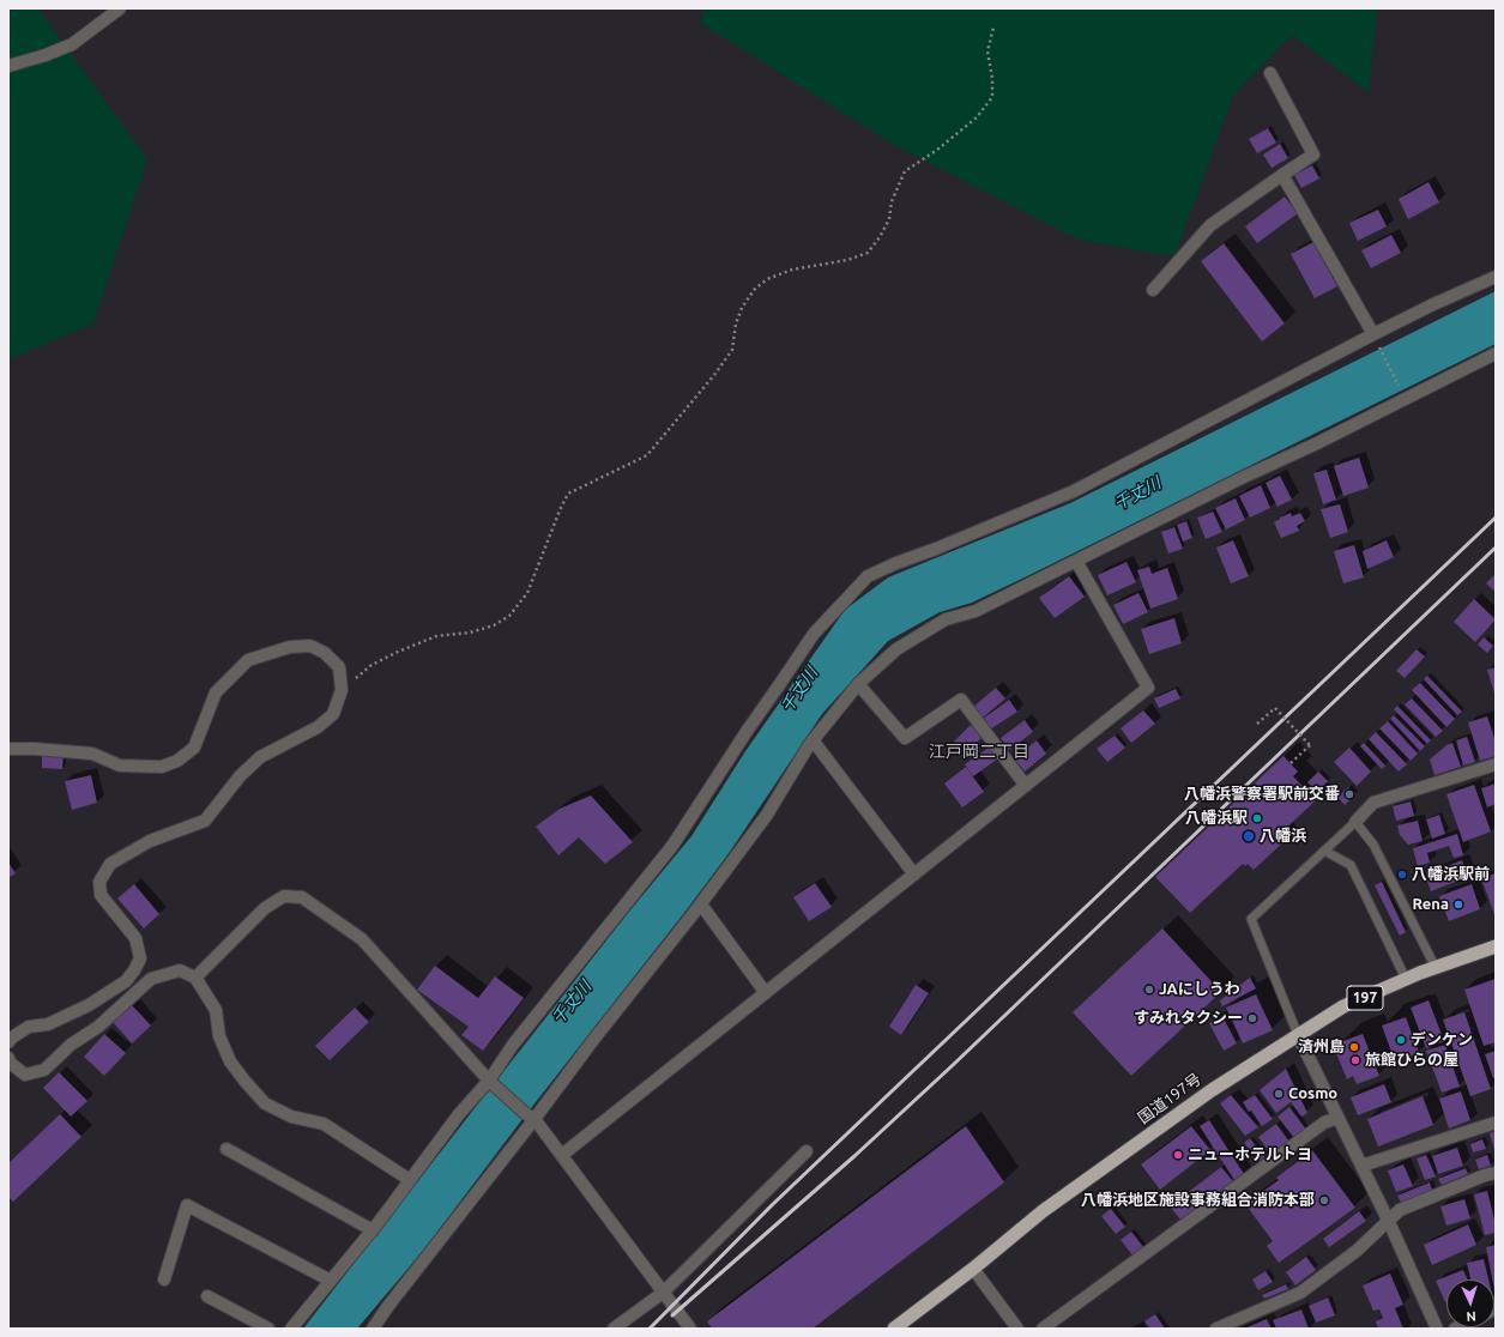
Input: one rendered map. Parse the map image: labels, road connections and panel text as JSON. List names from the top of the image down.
{
  "streets": {
    "highway": ["197", "国道197号"]
  },
  "districts": ["江戸岡二丁目"],
  "water": ["千丈川"],
  "places": [
    "八幡浜警察署駅前交番",
    "八幡浜駅",
    "八幡浜",
    "八幡浜駅前",
    "Rena",
    "JAにしうわ",
    "すみれタクシー",
    "デンケン",
    "済州島",
    "旅館ひらの屋",
    "Cosmo",
    "ニューホテルトヨ",
    "八幡浜地区施設事務組合消防本部"
  ],
  "north": "bottom"
}
